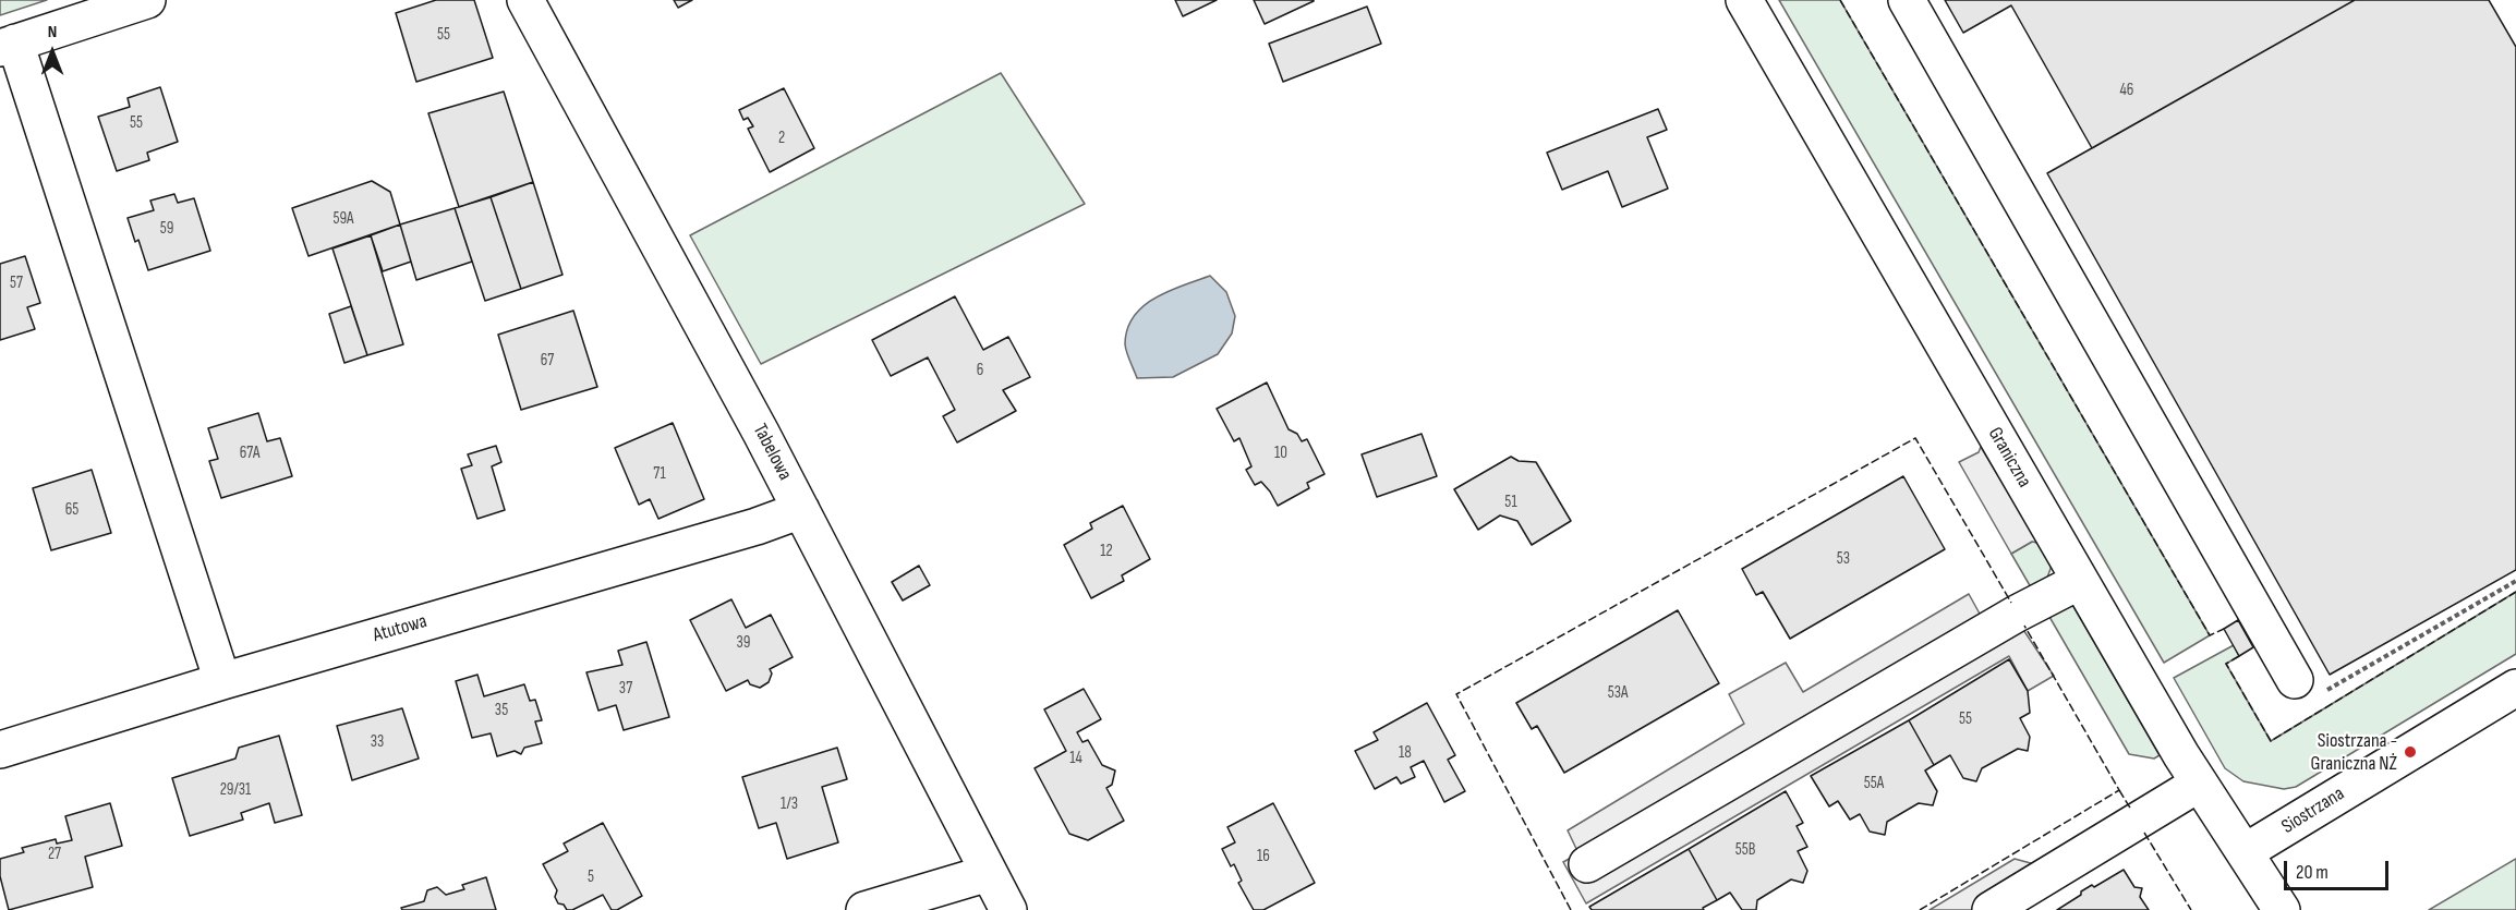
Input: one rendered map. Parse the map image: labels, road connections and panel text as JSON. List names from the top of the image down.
{
  "streets": {
    "street": [
      "Tabelowa",
      "Graniczna",
      "Atutowa",
      "Siostrzana"
    ]
  },
  "crossings": [
    ["Tabelowa", "Atutowa"],
    ["Graniczna", "Siostrzana"]
  ],
  "places": ["Siostrzana - Graniczna NŻ"],
  "house_numbers": [
    "55",
    "46",
    "55",
    "2",
    "59A",
    "59",
    "57",
    "67",
    "6",
    "67A",
    "10",
    "71",
    "51",
    "65",
    "12",
    "53",
    "39",
    "37",
    "53A",
    "35",
    "55",
    "33",
    "18",
    "14",
    "55A",
    "29/31",
    "1/3",
    "55B",
    "27",
    "16",
    "5"
  ],
  "scale_bar": "20 m",
  "north": "top"
}
